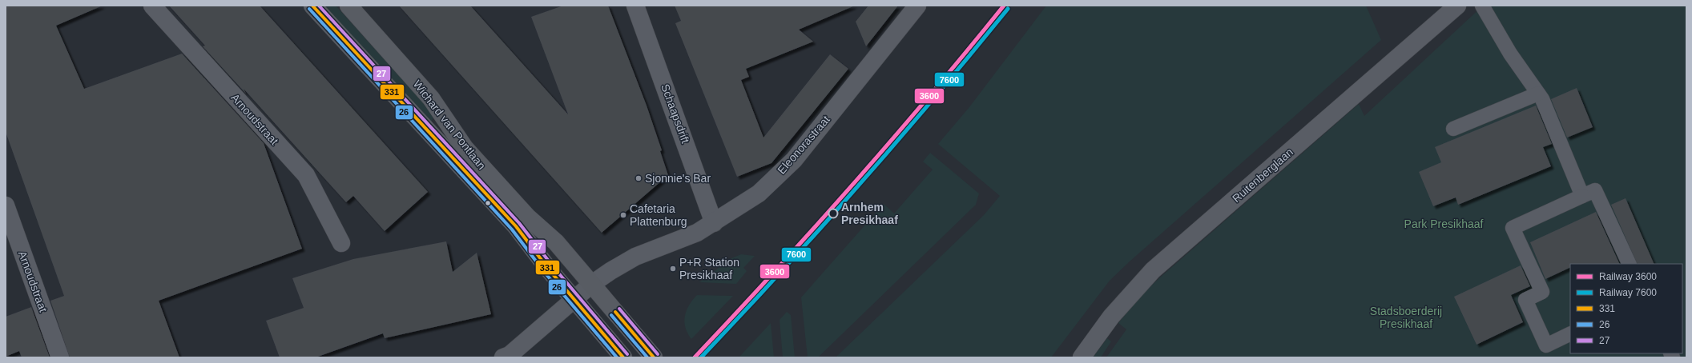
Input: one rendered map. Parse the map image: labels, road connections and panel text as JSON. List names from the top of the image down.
{
  "streets": {
    "street": [
      "Schaapsdrift",
      "Arnoudstraat",
      "Wichard van Pontlaan",
      "Eleonorastraat",
      "Ruitenberglaan"
    ]
  },
  "crossings": [
    ["Schaapsdrift", "Eleonorastraat"],
    ["Wichard van Pontlaan", "Eleonorastraat"]
  ],
  "parks": ["Park Presikhaaf", "Stadsboerderij Presikhaaf"],
  "places": [
    "Sjonnie's Bar",
    "Arnhem Presikhaaf",
    "Cafetaria Plattenburg",
    "P+R Station Presikhaaf"
  ],
  "lines": [
    "rail line 3600",
    "transit line 331",
    "transit line 27",
    "rail line 7600",
    "transit line 26"
  ],
  "legend": [
    "Railway 3600",
    "Railway 7600",
    "331",
    "26",
    "27"
  ]
}
